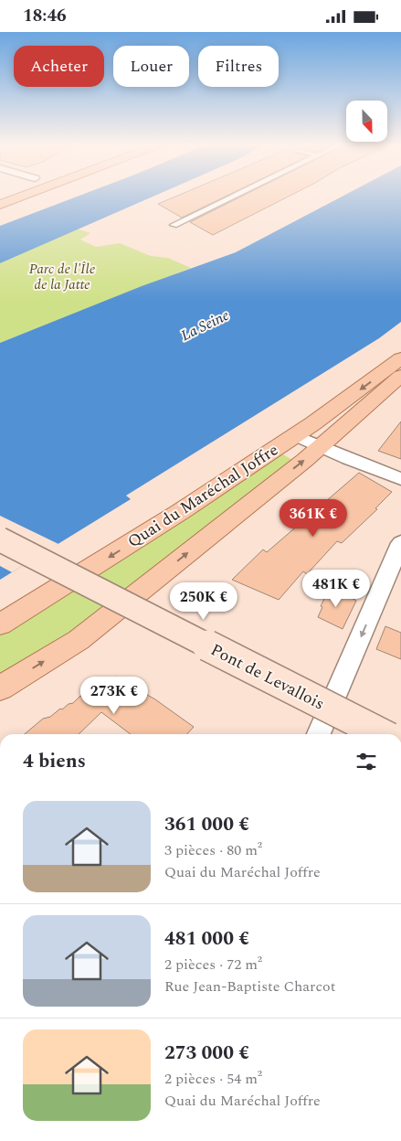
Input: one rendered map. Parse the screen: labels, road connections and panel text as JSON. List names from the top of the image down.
{
  "streets": {
    "main road": ["Quai du Maréchal Joffre", "Pont de Levallois"]
  },
  "water": ["La Seine"],
  "parks": ["Parc de l'Île de la Jatte"],
  "north": "bottom",
  "page": {
    "status": "18:46",
    "chip": ["Acheter", "Louer", "Filtres"],
    "price": [
      "361K €",
      "481K €",
      "250K €",
      "273K €"
    ],
    "heading": "4 biens",
    "list": [
      {
        "name": "361 000 €",
        "note": "3 pièces · 80 m² · Quai du Maréchal Joffre"
      },
      {
        "name": "481 000 €",
        "note": "2 pièces · 72 m² · Rue Jean-Baptiste Charcot"
      },
      {
        "name": "273 000 €",
        "note": "2 pièces · 54 m² · Quai du Maréchal Joffre"
      }
    ]
  }
}
